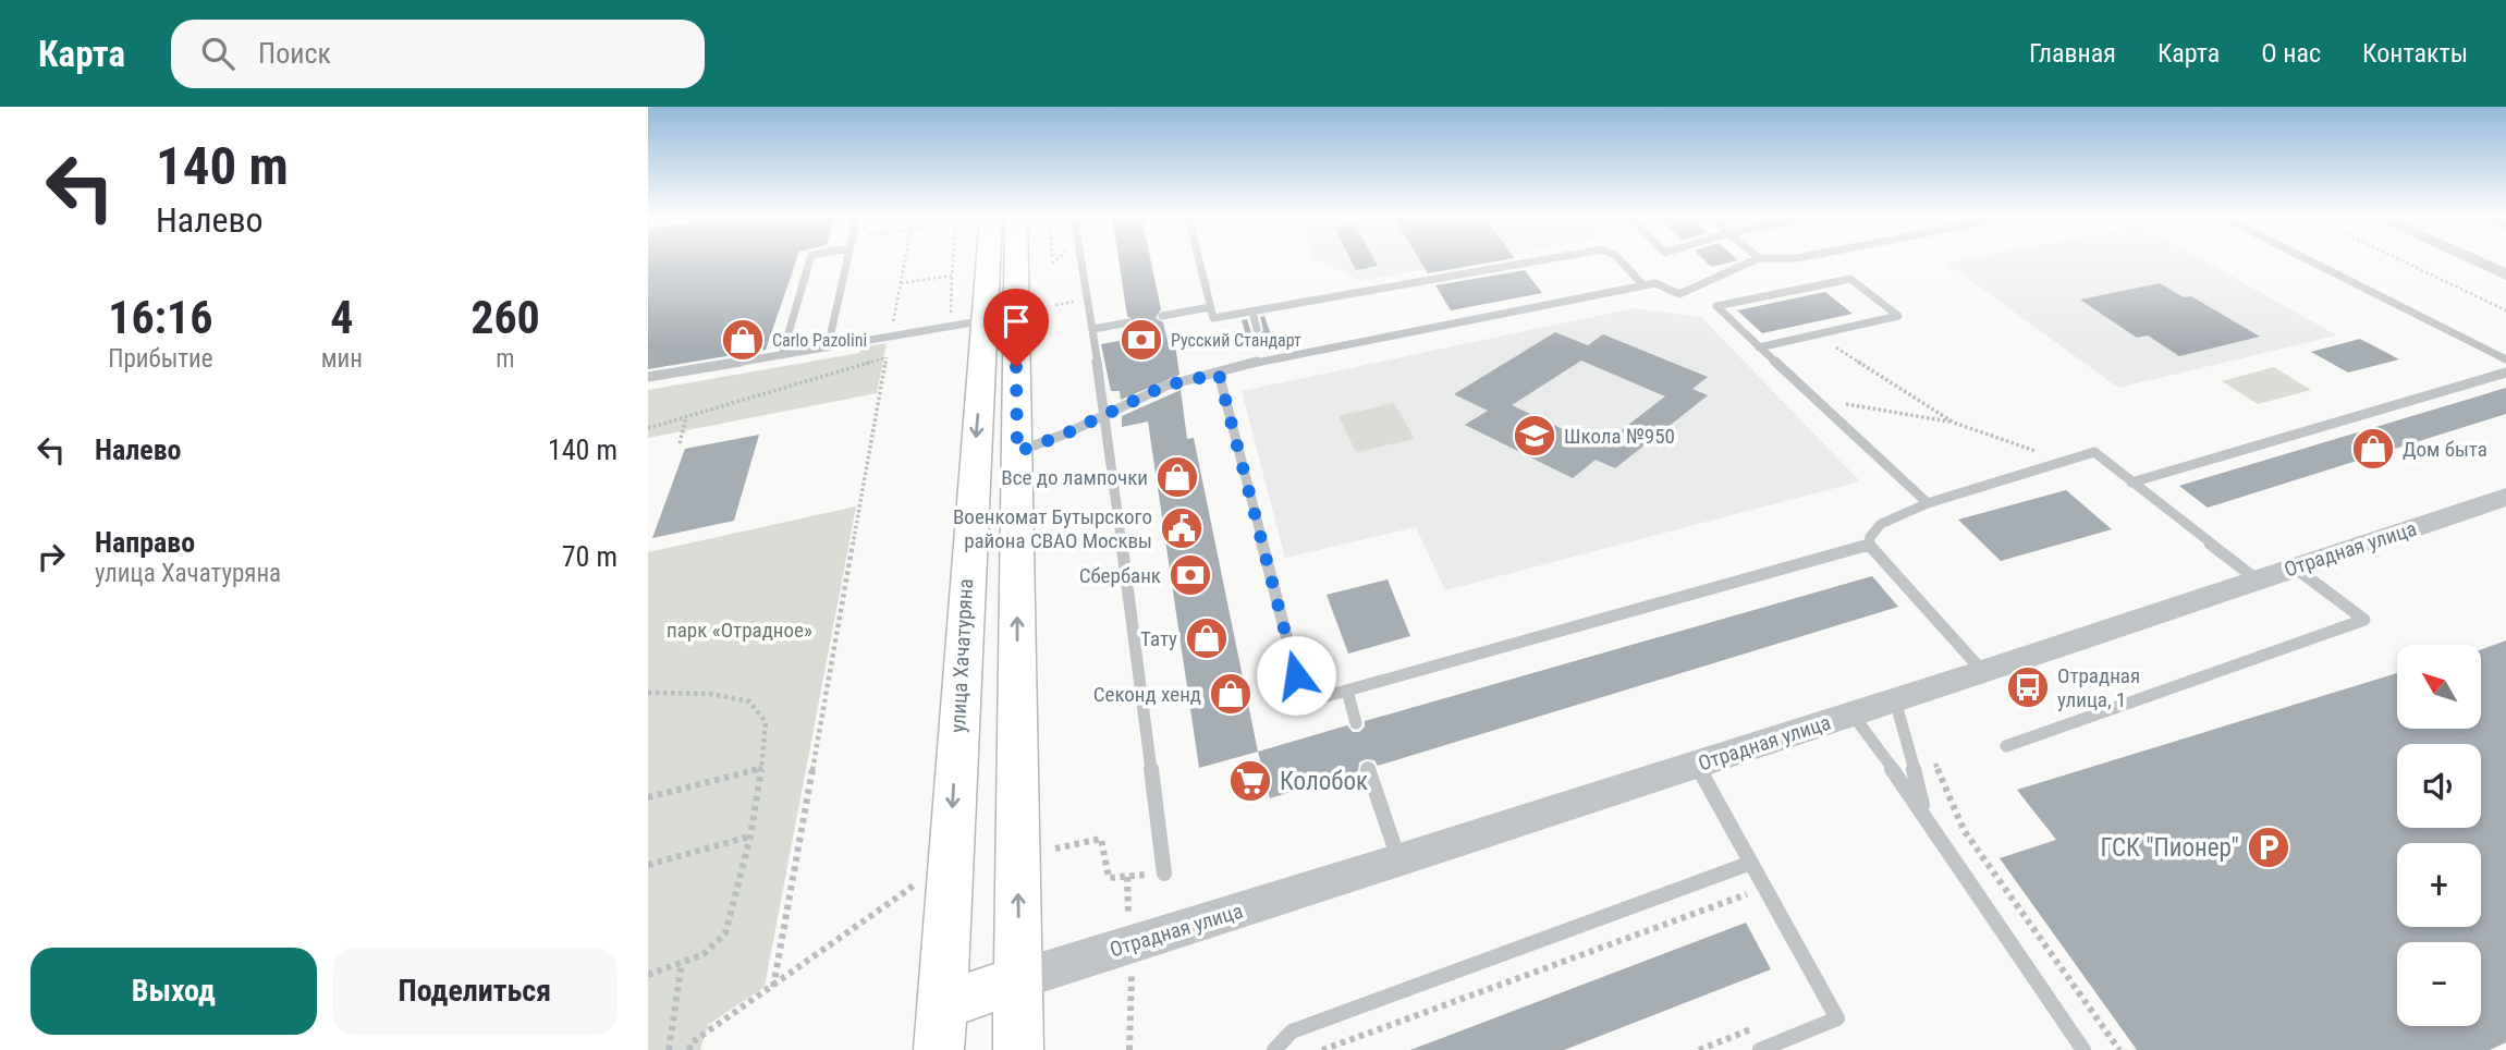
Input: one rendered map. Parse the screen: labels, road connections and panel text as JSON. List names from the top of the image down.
{
  "streets": {
    "main road": ["улица Хачатуряна"],
    "street": ["Отрадная улица"]
  },
  "parks": ["парк «Отрадное»"],
  "places": {
    "shop": [
      "Carlo Pazolini",
      "Дом быта",
      "Все до лампочки",
      "Тату",
      "Секонд хенд"
    ],
    "bank": ["Русский Стандарт", "Сбербанк"],
    "school or university": ["Школа №950"],
    "public building": ["Военкомат Бутырского района СВАО Москвы"],
    "bus stop": ["Отрадная улица, 1"],
    "supermarket": ["Колобок"],
    "parking": ["ГСК \"Пионер\""]
  },
  "north": "top left",
  "page": {
    "header": "Карта",
    "search": "Поиск",
    "nav": [
      "Главная",
      "Карта",
      "О нас",
      "Контакты"
    ],
    "turn": ["140 m", "Налево"],
    "eta": [
      "16:16",
      "Прибытие",
      "4",
      "мин",
      "260",
      "m"
    ],
    "list": [
      {
        "name": "Налево",
        "value": "140 m"
      },
      {
        "name": "Направо",
        "note": "улица Хачатуряна",
        "value": "70 m"
      }
    ],
    "map_buttons": ["+", "−"],
    "buttons": ["Выход", "Поделиться"]
  }
}
